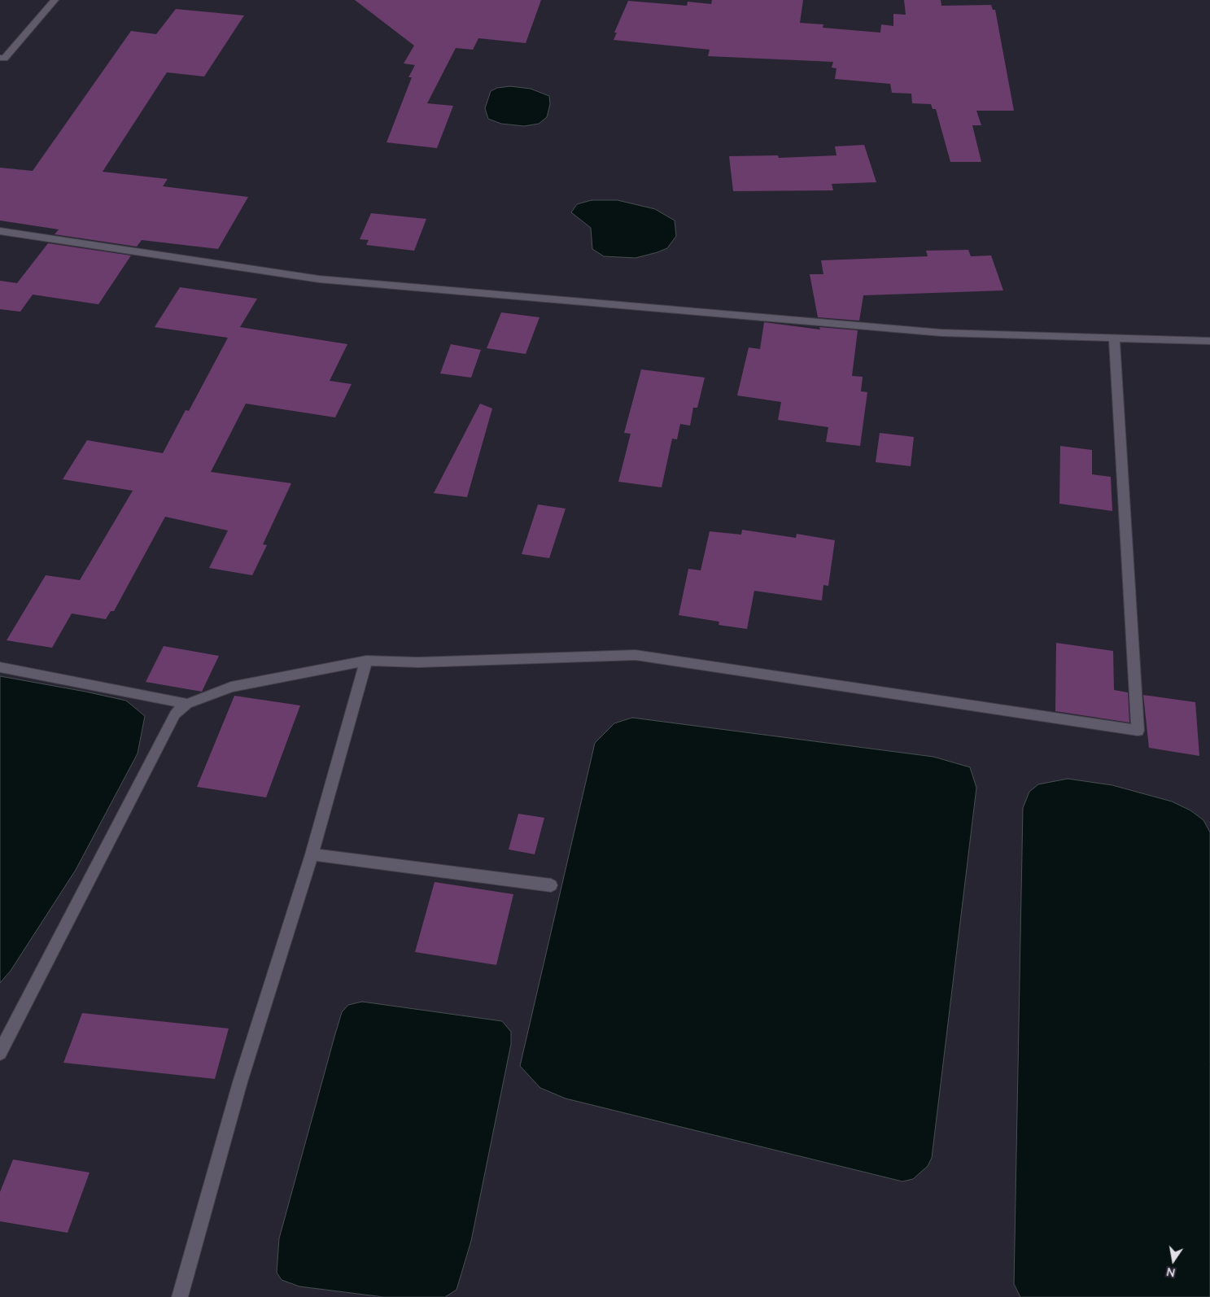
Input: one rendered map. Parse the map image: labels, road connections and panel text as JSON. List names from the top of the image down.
{
  "north": "bottom"
}
